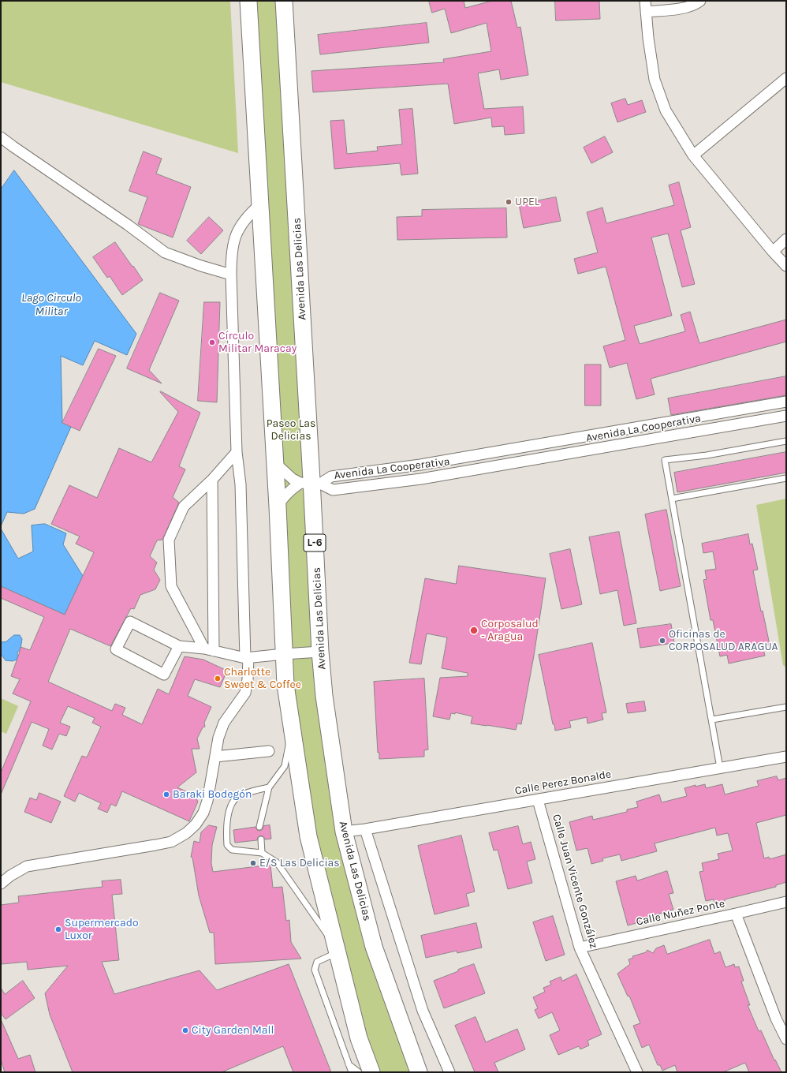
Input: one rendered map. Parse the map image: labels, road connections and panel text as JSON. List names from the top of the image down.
{
  "streets": {
    "main road": ["Avenida Las Delicias", "L-6"],
    "street": [
      "Avenida La Cooperativa",
      "Calle Perez Bonalde",
      "Calle Juan Vicente González",
      "Calle Nuñez Ponte"
    ]
  },
  "crossings": [
    ["Avenida Las Delicias", "Avenida La Cooperativa"],
    ["Avenida Las Delicias", "Calle Perez Bonalde"],
    ["Calle Perez Bonalde", "Calle Juan Vicente González"],
    ["Calle Juan Vicente González", "Calle Nuñez Ponte"]
  ],
  "water": ["Lago Circulo Militar"],
  "parks": ["Paseo Las Delicias"],
  "places": [
    "UPEL",
    "Círculo Militar Maracay",
    "Corposalud - Aragua",
    "Oficinas de CORPOSALUD ARAGUA",
    "Charlotte Sweet & Coffee",
    "Baraki Bodegón",
    "E/S Las Delicias",
    "Supermercado Luxor",
    "City Garden Mall"
  ]
}
